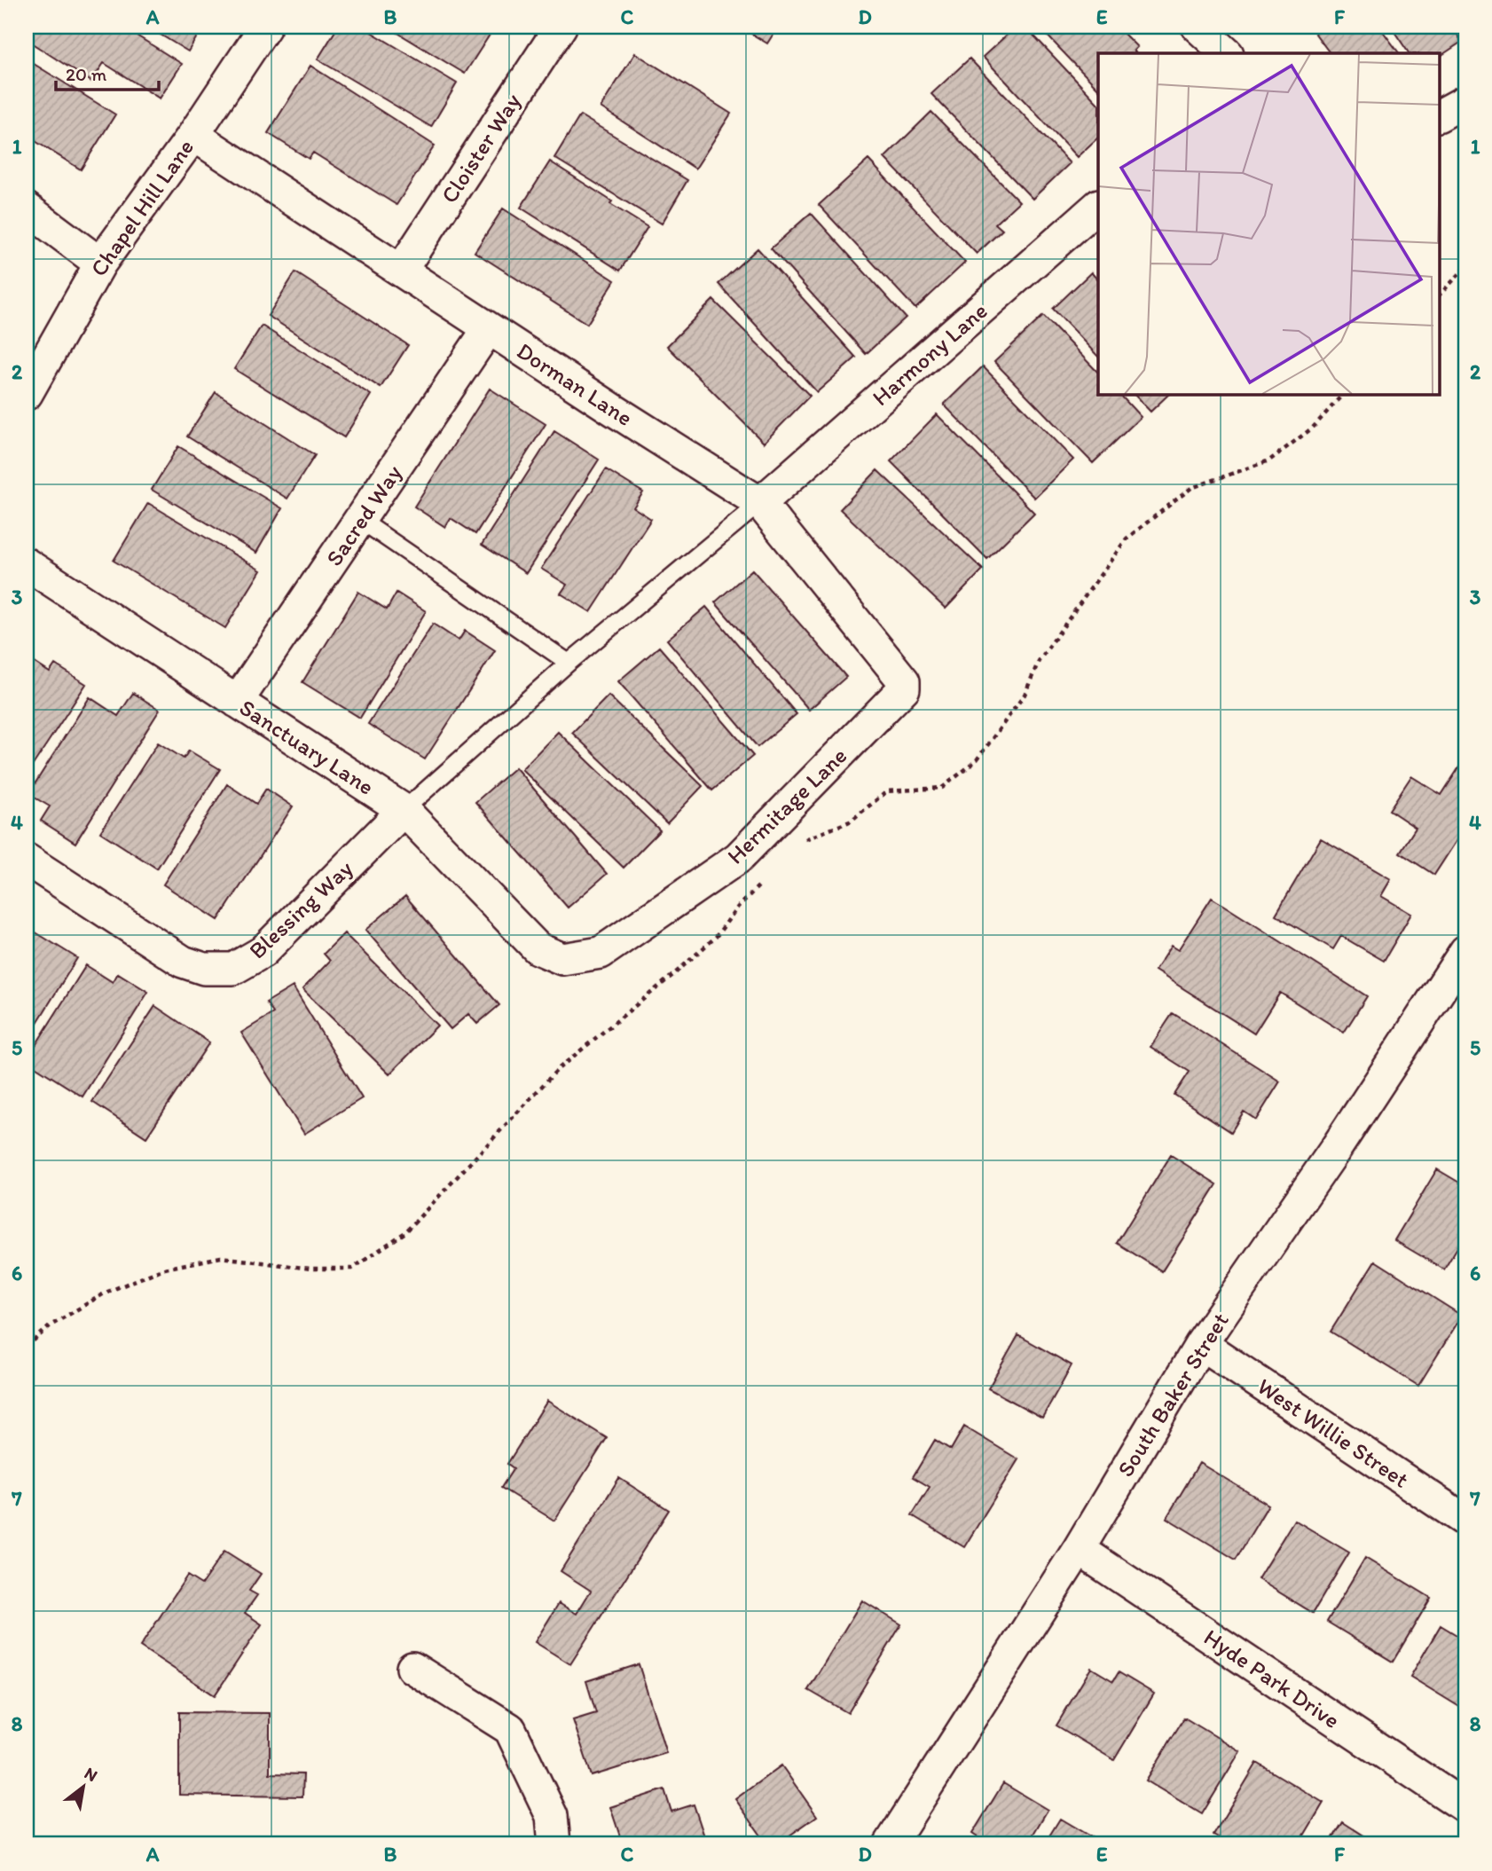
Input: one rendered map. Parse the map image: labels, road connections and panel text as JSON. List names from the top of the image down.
{
  "streets": {
    "street": [
      "Cloister Way",
      "Chapel Hill Lane",
      "Harmony Lane",
      "Dorman Lane",
      "Sacred Way",
      "Sanctuary Lane",
      "Hermitage Lane",
      "Blessing Way",
      "South Baker Street",
      "West Willie Street",
      "Hyde Park Drive"
    ]
  },
  "crossings": [
    ["Cloister Way", "Dorman Lane"],
    ["Chapel Hill Lane", "Dorman Lane"],
    ["Harmony Lane", "Dorman Lane"],
    ["Dorman Lane", "Sacred Way"],
    ["Dorman Lane", "Hermitage Lane"],
    ["Sacred Way", "Sanctuary Lane"],
    ["Sanctuary Lane", "Hermitage Lane"],
    ["Sanctuary Lane", "Blessing Way"],
    ["South Baker Street", "West Willie Street"],
    ["South Baker Street", "Hyde Park Drive"]
  ],
  "scale_bar": "20 m",
  "north": "top right",
  "grid": {
    "columns": [
      "A",
      "B",
      "C",
      "D",
      "E",
      "F"
    ],
    "rows": [
      "1",
      "2",
      "3",
      "4",
      "5",
      "6",
      "7",
      "8"
    ]
  }
}
